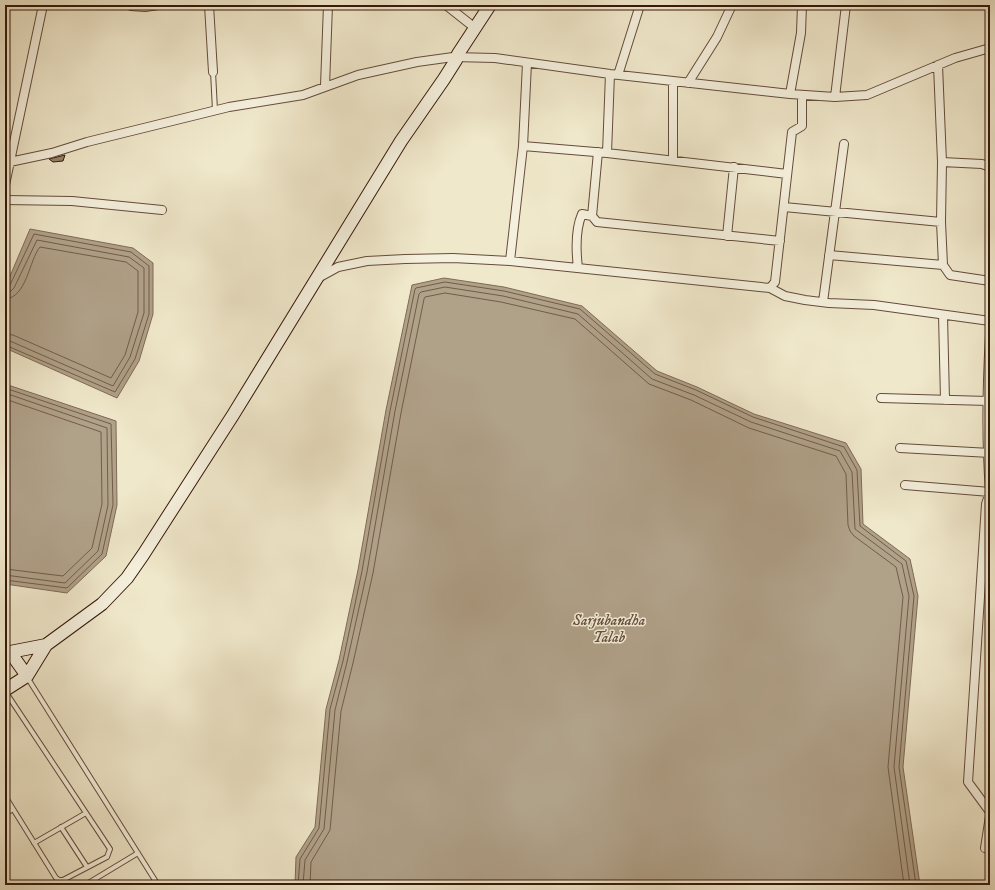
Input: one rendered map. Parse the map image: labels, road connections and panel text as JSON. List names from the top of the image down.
{
  "water": ["Sarjubandha Talab"]
}
